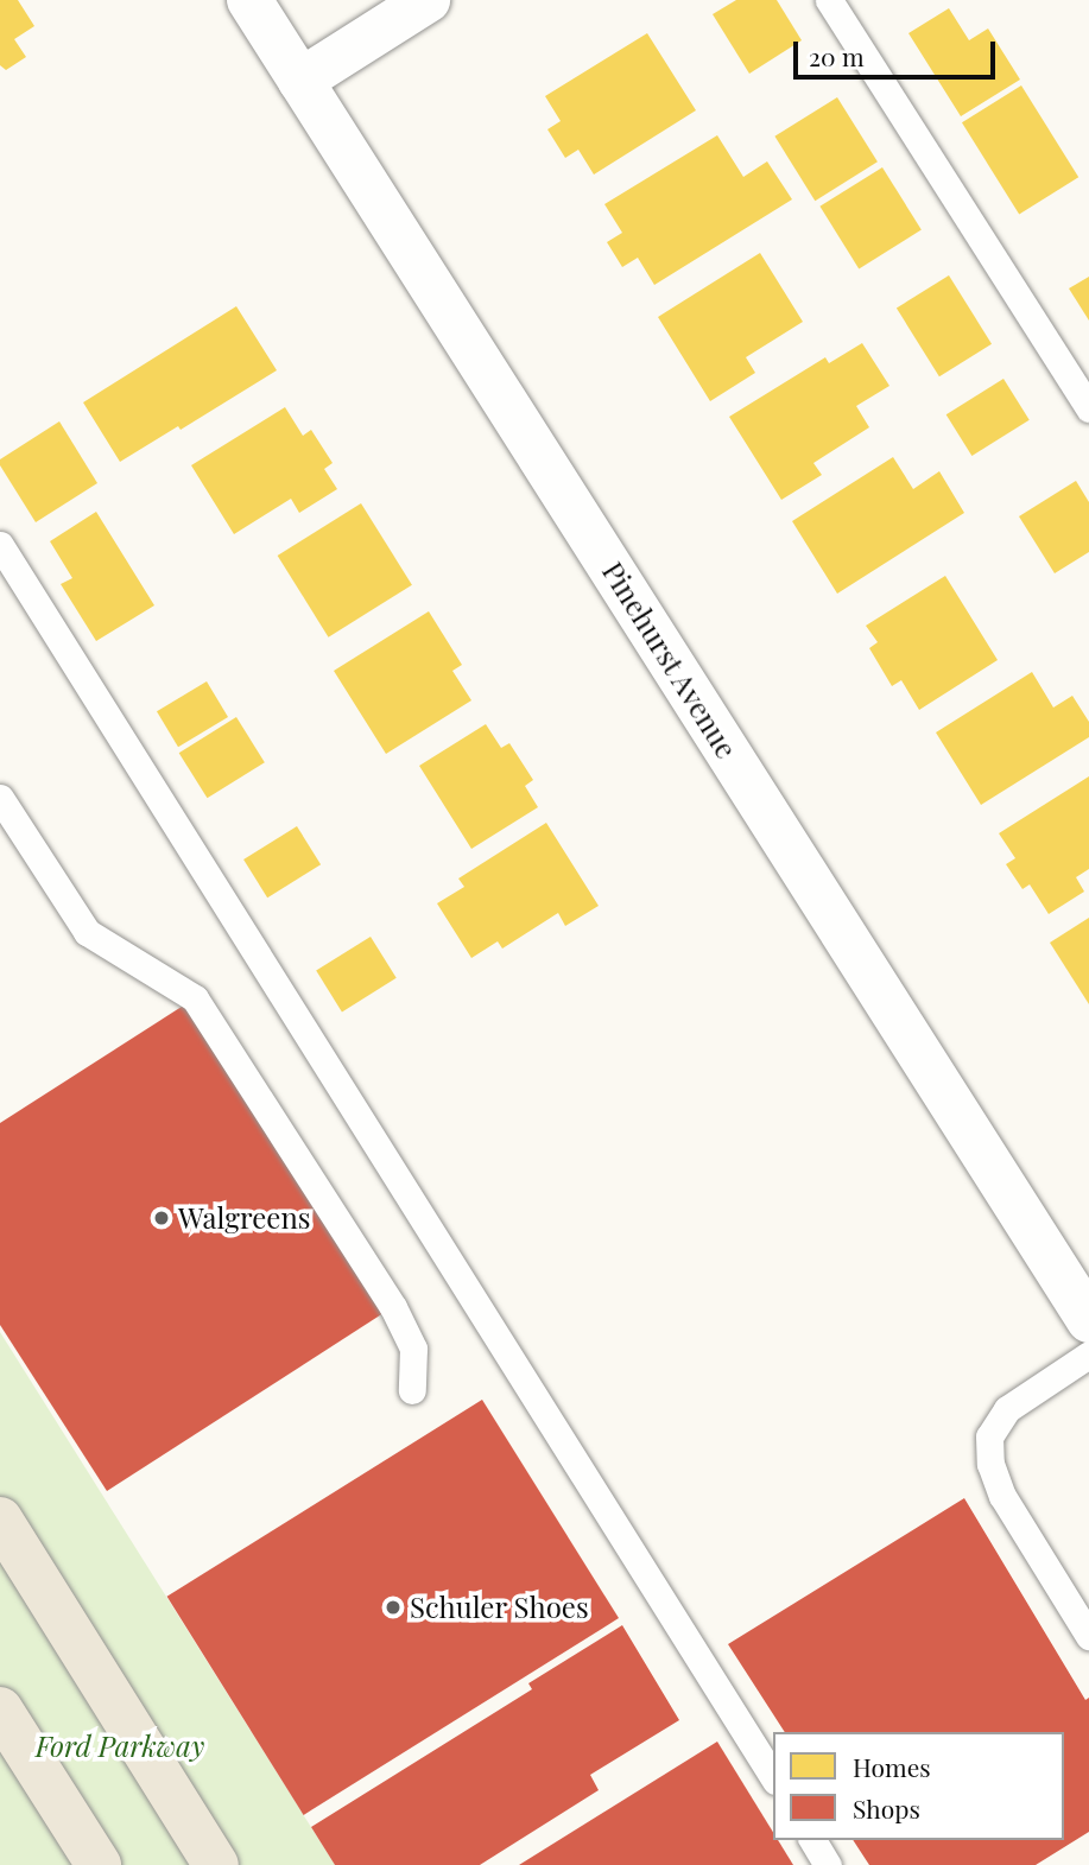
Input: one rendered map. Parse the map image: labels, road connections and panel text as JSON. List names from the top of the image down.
{
  "streets": {
    "street": ["Pinehurst Avenue"]
  },
  "parks": ["Ford Parkway"],
  "places": ["Walgreens", "Schuler Shoes"],
  "legend": ["Homes", "Shops"],
  "scale_bar": "20 m"
}
